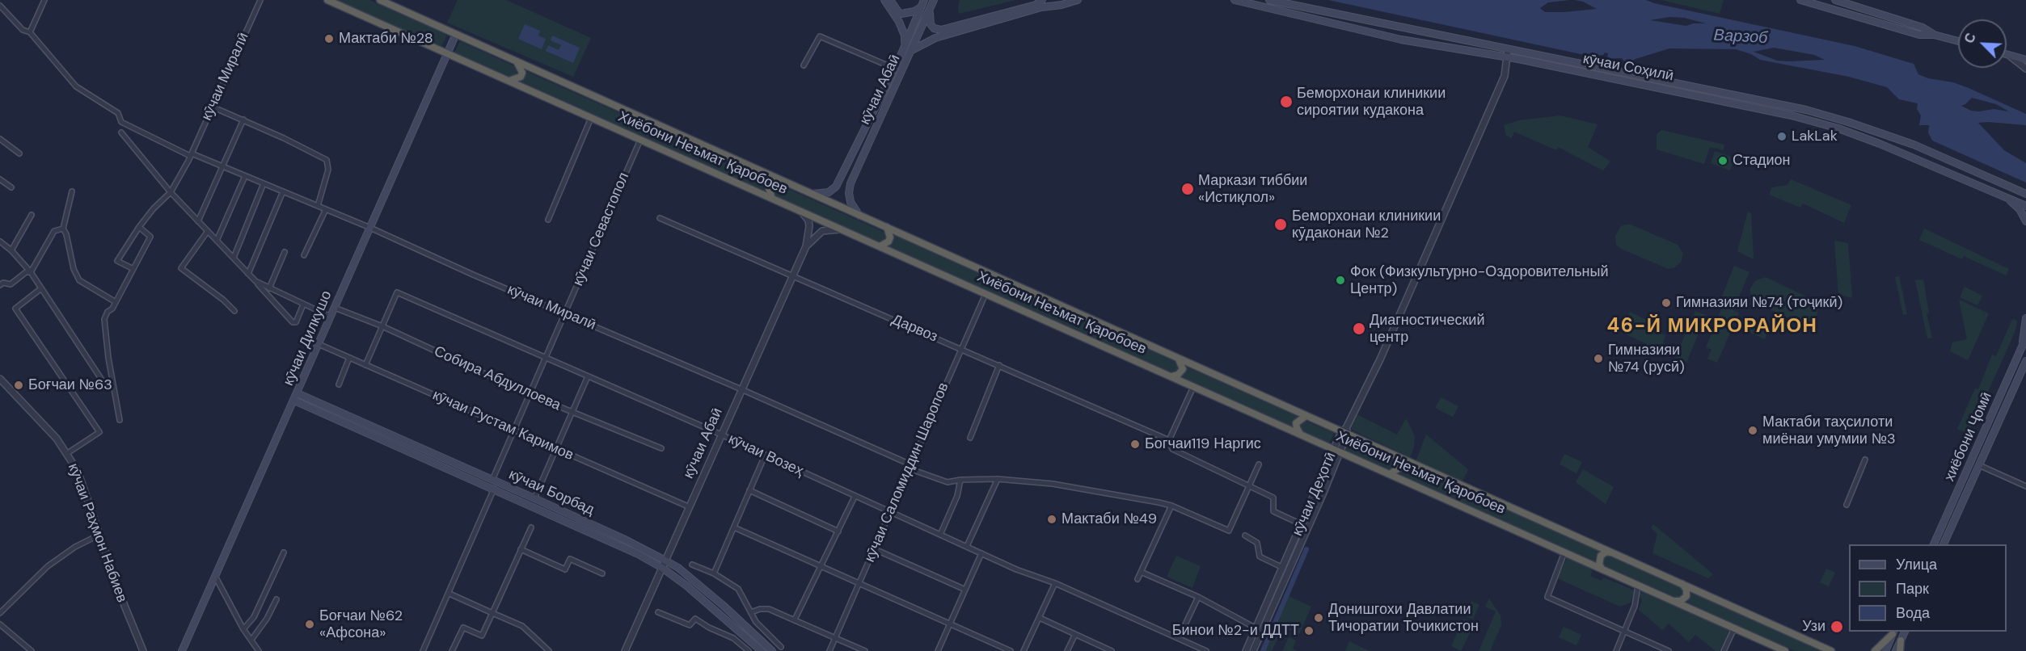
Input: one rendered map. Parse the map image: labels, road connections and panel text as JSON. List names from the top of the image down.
{
  "streets": {
    "highway": ["Хиёбони Неъмат Қаробоев"],
    "main road": [
      "кӯчаи Соҳилӣ",
      "кӯчаи Абаӣ",
      "кӯчаи Дилкушо",
      "хиёбони Ҷомӣ",
      "кӯчаи Борбад"
    ],
    "street": [
      "кӯчаи Миралӣ",
      "кӯчаи Севастопол",
      "Дарвоз",
      "Собира Абдуллоева",
      "кӯчаи Рустам Каримов",
      "кӯчаи Возеҳ",
      "кӯчаи Саломиддин Шаропов",
      "кӯчаи Деҳотӣ",
      "кӯчаи Раҳмон Набиев"
    ]
  },
  "crossings": [
    ["кӯчаи Соҳилӣ", "кӯчаи Деҳотӣ"],
    ["кӯчаи Миралӣ", "кӯчаи Абаӣ"],
    ["кӯчаи Миралӣ", "кӯчаи Севастопол"],
    ["кӯчаи Миралӣ", "кӯчаи Дилкушо"],
    ["кӯчаи Миралӣ", "кӯчаи Саломиддин Шаропов"],
    ["кӯчаи Абаӣ", "Хиёбони Неъмат Қаробоев"],
    ["кӯчаи Абаӣ", "Дарвоз"],
    ["кӯчаи Абаӣ", "кӯчаи Рустам Каримов"],
    ["кӯчаи Абаӣ", "кӯчаи Возеҳ"],
    ["кӯчаи Абаӣ", "кӯчаи Борбад"],
    ["Хиёбони Неъмат Қаробоев", "кӯчаи Севастопол"],
    ["Хиёбони Неъмат Қаробоев", "кӯчаи Дилкушо"],
    ["Хиёбони Неъмат Қаробоев", "кӯчаи Саломиддин Шаропов"],
    ["Хиёбони Неъмат Қаробоев", "кӯчаи Деҳотӣ"],
    ["кӯчаи Севастопол", "Собира Абдуллоева"],
    ["кӯчаи Севастопол", "кӯчаи Рустам Каримов"],
    ["кӯчаи Севастопол", "кӯчаи Возеҳ"],
    ["кӯчаи Севастопол", "кӯчаи Борбад"],
    ["Дарвоз", "кӯчаи Саломиддин Шаропов"],
    ["кӯчаи Дилкушо", "Собира Абдуллоева"],
    ["кӯчаи Дилкушо", "кӯчаи Рустам Каримов"],
    ["кӯчаи Дилкушо", "кӯчаи Борбад"],
    ["Собира Абдуллоева", "кӯчаи Возеҳ"],
    ["кӯчаи Рустам Каримов", "кӯчаи Возеҳ"],
    ["кӯчаи Возеҳ", "кӯчаи Саломиддин Шаропов"]
  ],
  "districts": ["46-Й МИКРОРАЙОН"],
  "water": ["Варзоб"],
  "places": [
    "Мактаби №28",
    "Беморхонаи клиникии сироятии кудакона",
    "LakLak",
    "Стадион",
    "Маркази тиббии «Истиқлол»",
    "Беморхонаи клиникии кӯдаконаи №2",
    "Фок (Физкультурно-Оздоровительный Центр)",
    "Гимназияи №74 (тоҷикӣ)",
    "Диагностический центр",
    "Гимназияи №74 (русӣ)",
    "Боғчаи №63",
    "Мактаби таҳсилоти миёнаи умумии №3",
    "Богчаи119 Наргис",
    "Мактаби №49",
    "Донишгохи Давлатии Тичоратии Точикистон",
    "Боғчаи №62 «Афсона»",
    "Узи",
    "Бинои №2-и ДДТТ"
  ],
  "legend": ["Улица", "Парк", "Вода"],
  "north": "top left"
}
